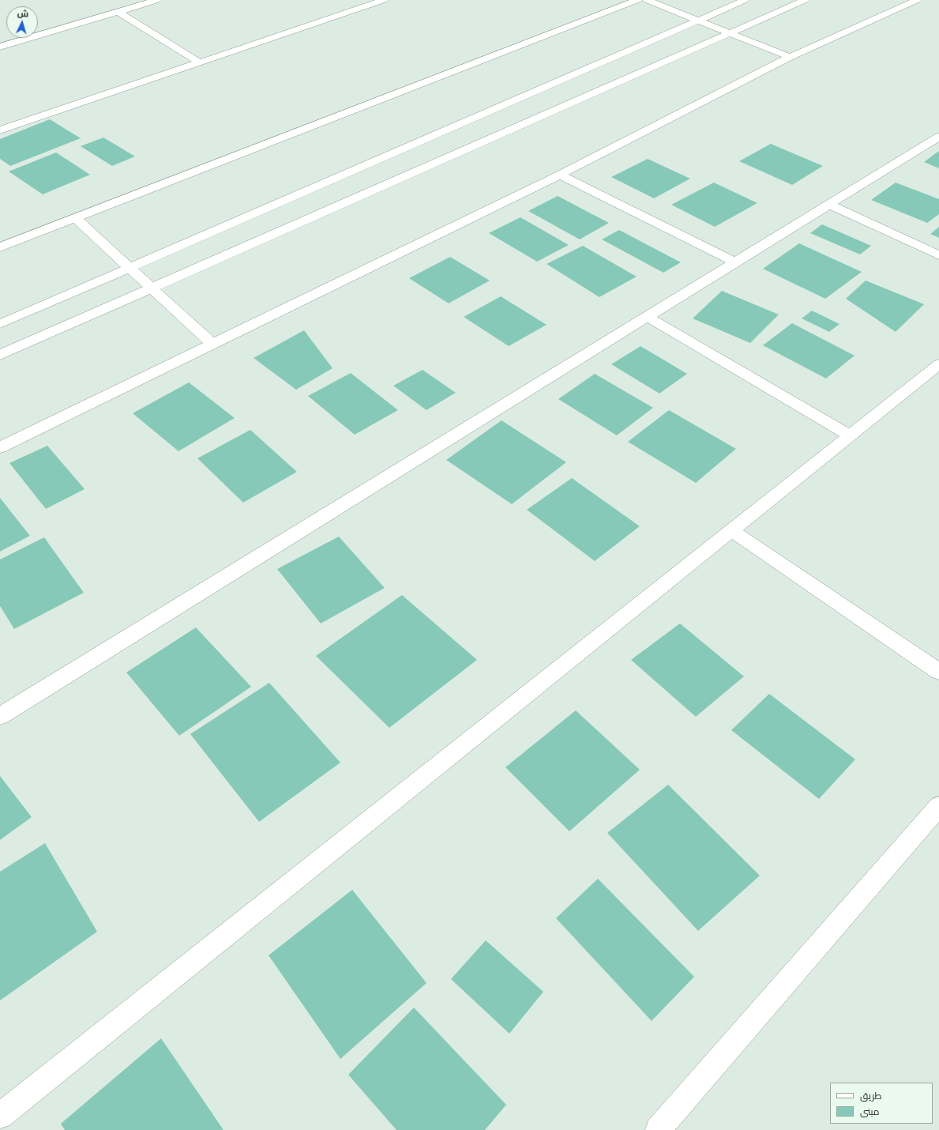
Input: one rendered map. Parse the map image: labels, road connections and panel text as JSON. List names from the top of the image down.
{
  "legend": ["طريق", "مبنى"],
  "north": "top"
}
